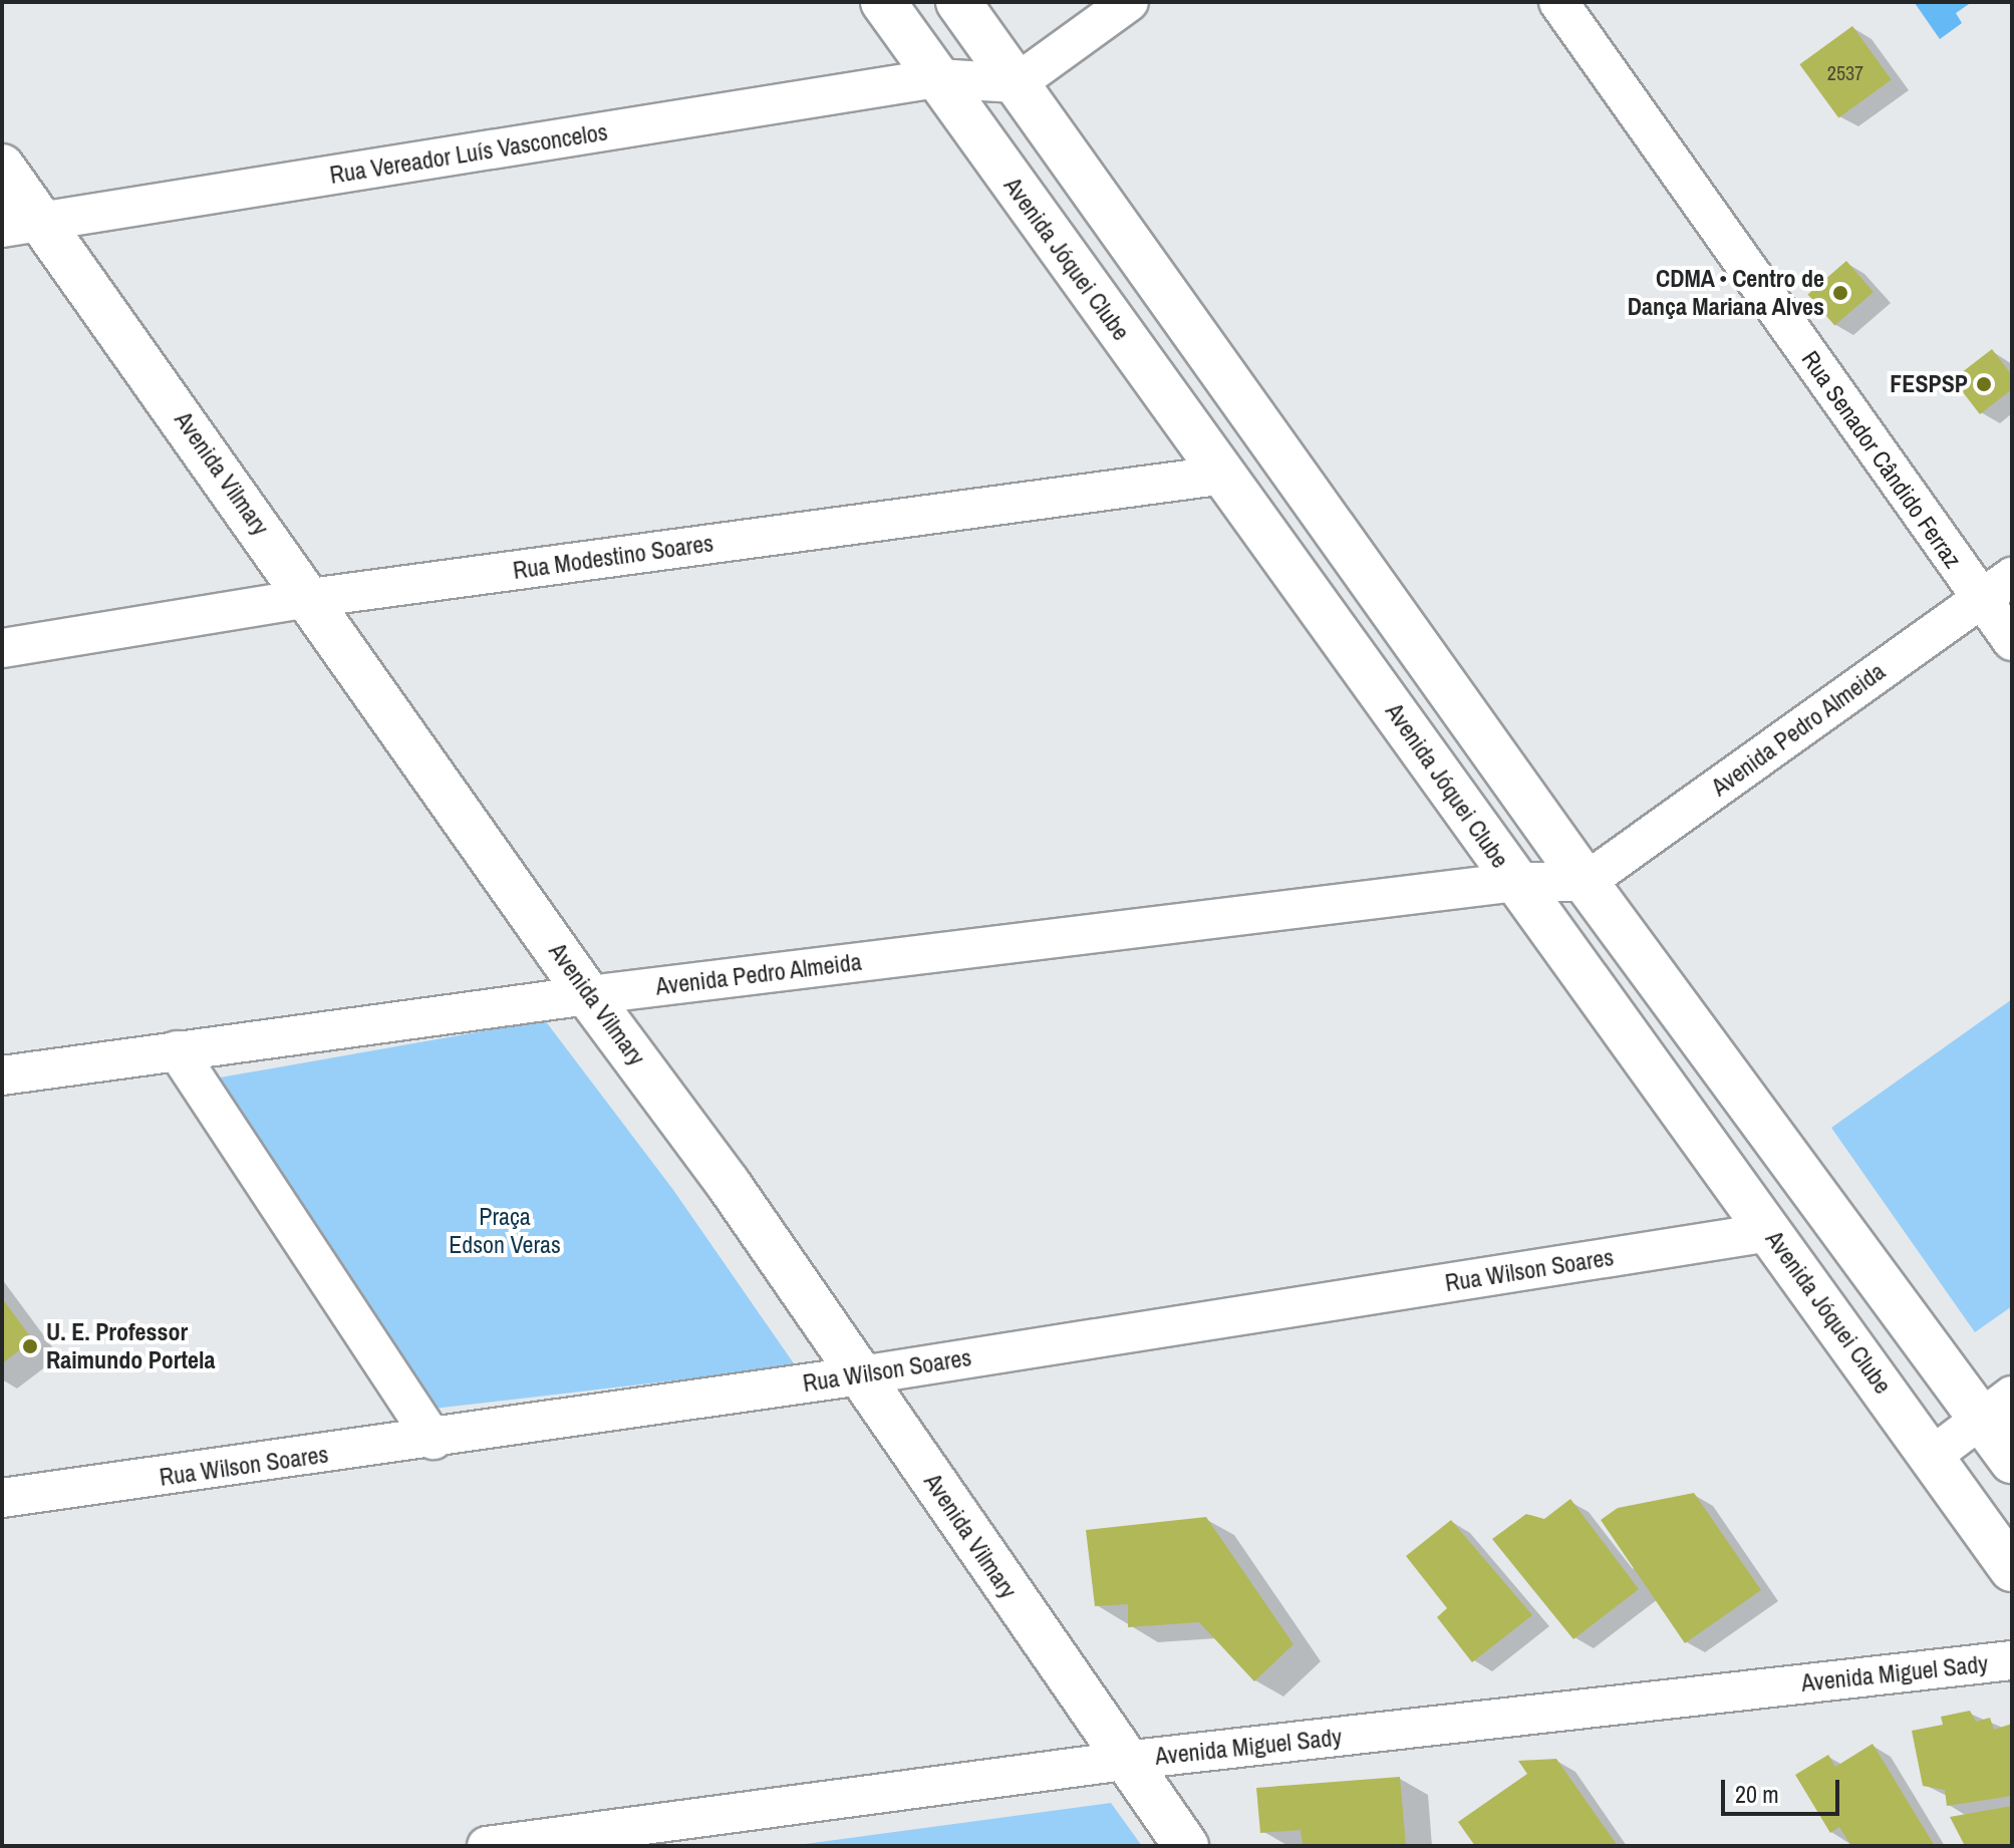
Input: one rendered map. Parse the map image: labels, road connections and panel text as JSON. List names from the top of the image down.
{
  "streets": {
    "main road": ["Avenida Jóquei Clube", "Avenida Vilmary"],
    "street": [
      "Rua Vereador Luís Vasconcelos",
      "Rua Senador Cândido Ferraz",
      "Rua Modestino Soares",
      "Avenida Pedro Almeida",
      "Rua Wilson Soares",
      "Avenida Miguel Sady"
    ]
  },
  "crossings": [
    ["Rua Vereador Luís Vasconcelos", "Avenida Jóquei Clube"],
    ["Rua Vereador Luís Vasconcelos", "Avenida Vilmary"],
    ["Avenida Jóquei Clube", "Rua Modestino Soares"],
    ["Avenida Jóquei Clube", "Avenida Pedro Almeida"],
    ["Avenida Jóquei Clube", "Rua Wilson Soares"],
    ["Rua Senador Cândido Ferraz", "Avenida Pedro Almeida"],
    ["Avenida Vilmary", "Rua Modestino Soares"],
    ["Avenida Vilmary", "Avenida Pedro Almeida"],
    ["Avenida Vilmary", "Rua Wilson Soares"],
    ["Avenida Vilmary", "Avenida Miguel Sady"]
  ],
  "parks": ["Praça Edson Veras"],
  "places": ["CDMA • Centro de Dança Mariana Alves", "FESPSP", "U. E. Professor Raimundo Portela"],
  "house_numbers": ["2537"],
  "scale_bar": "20 m"
}
